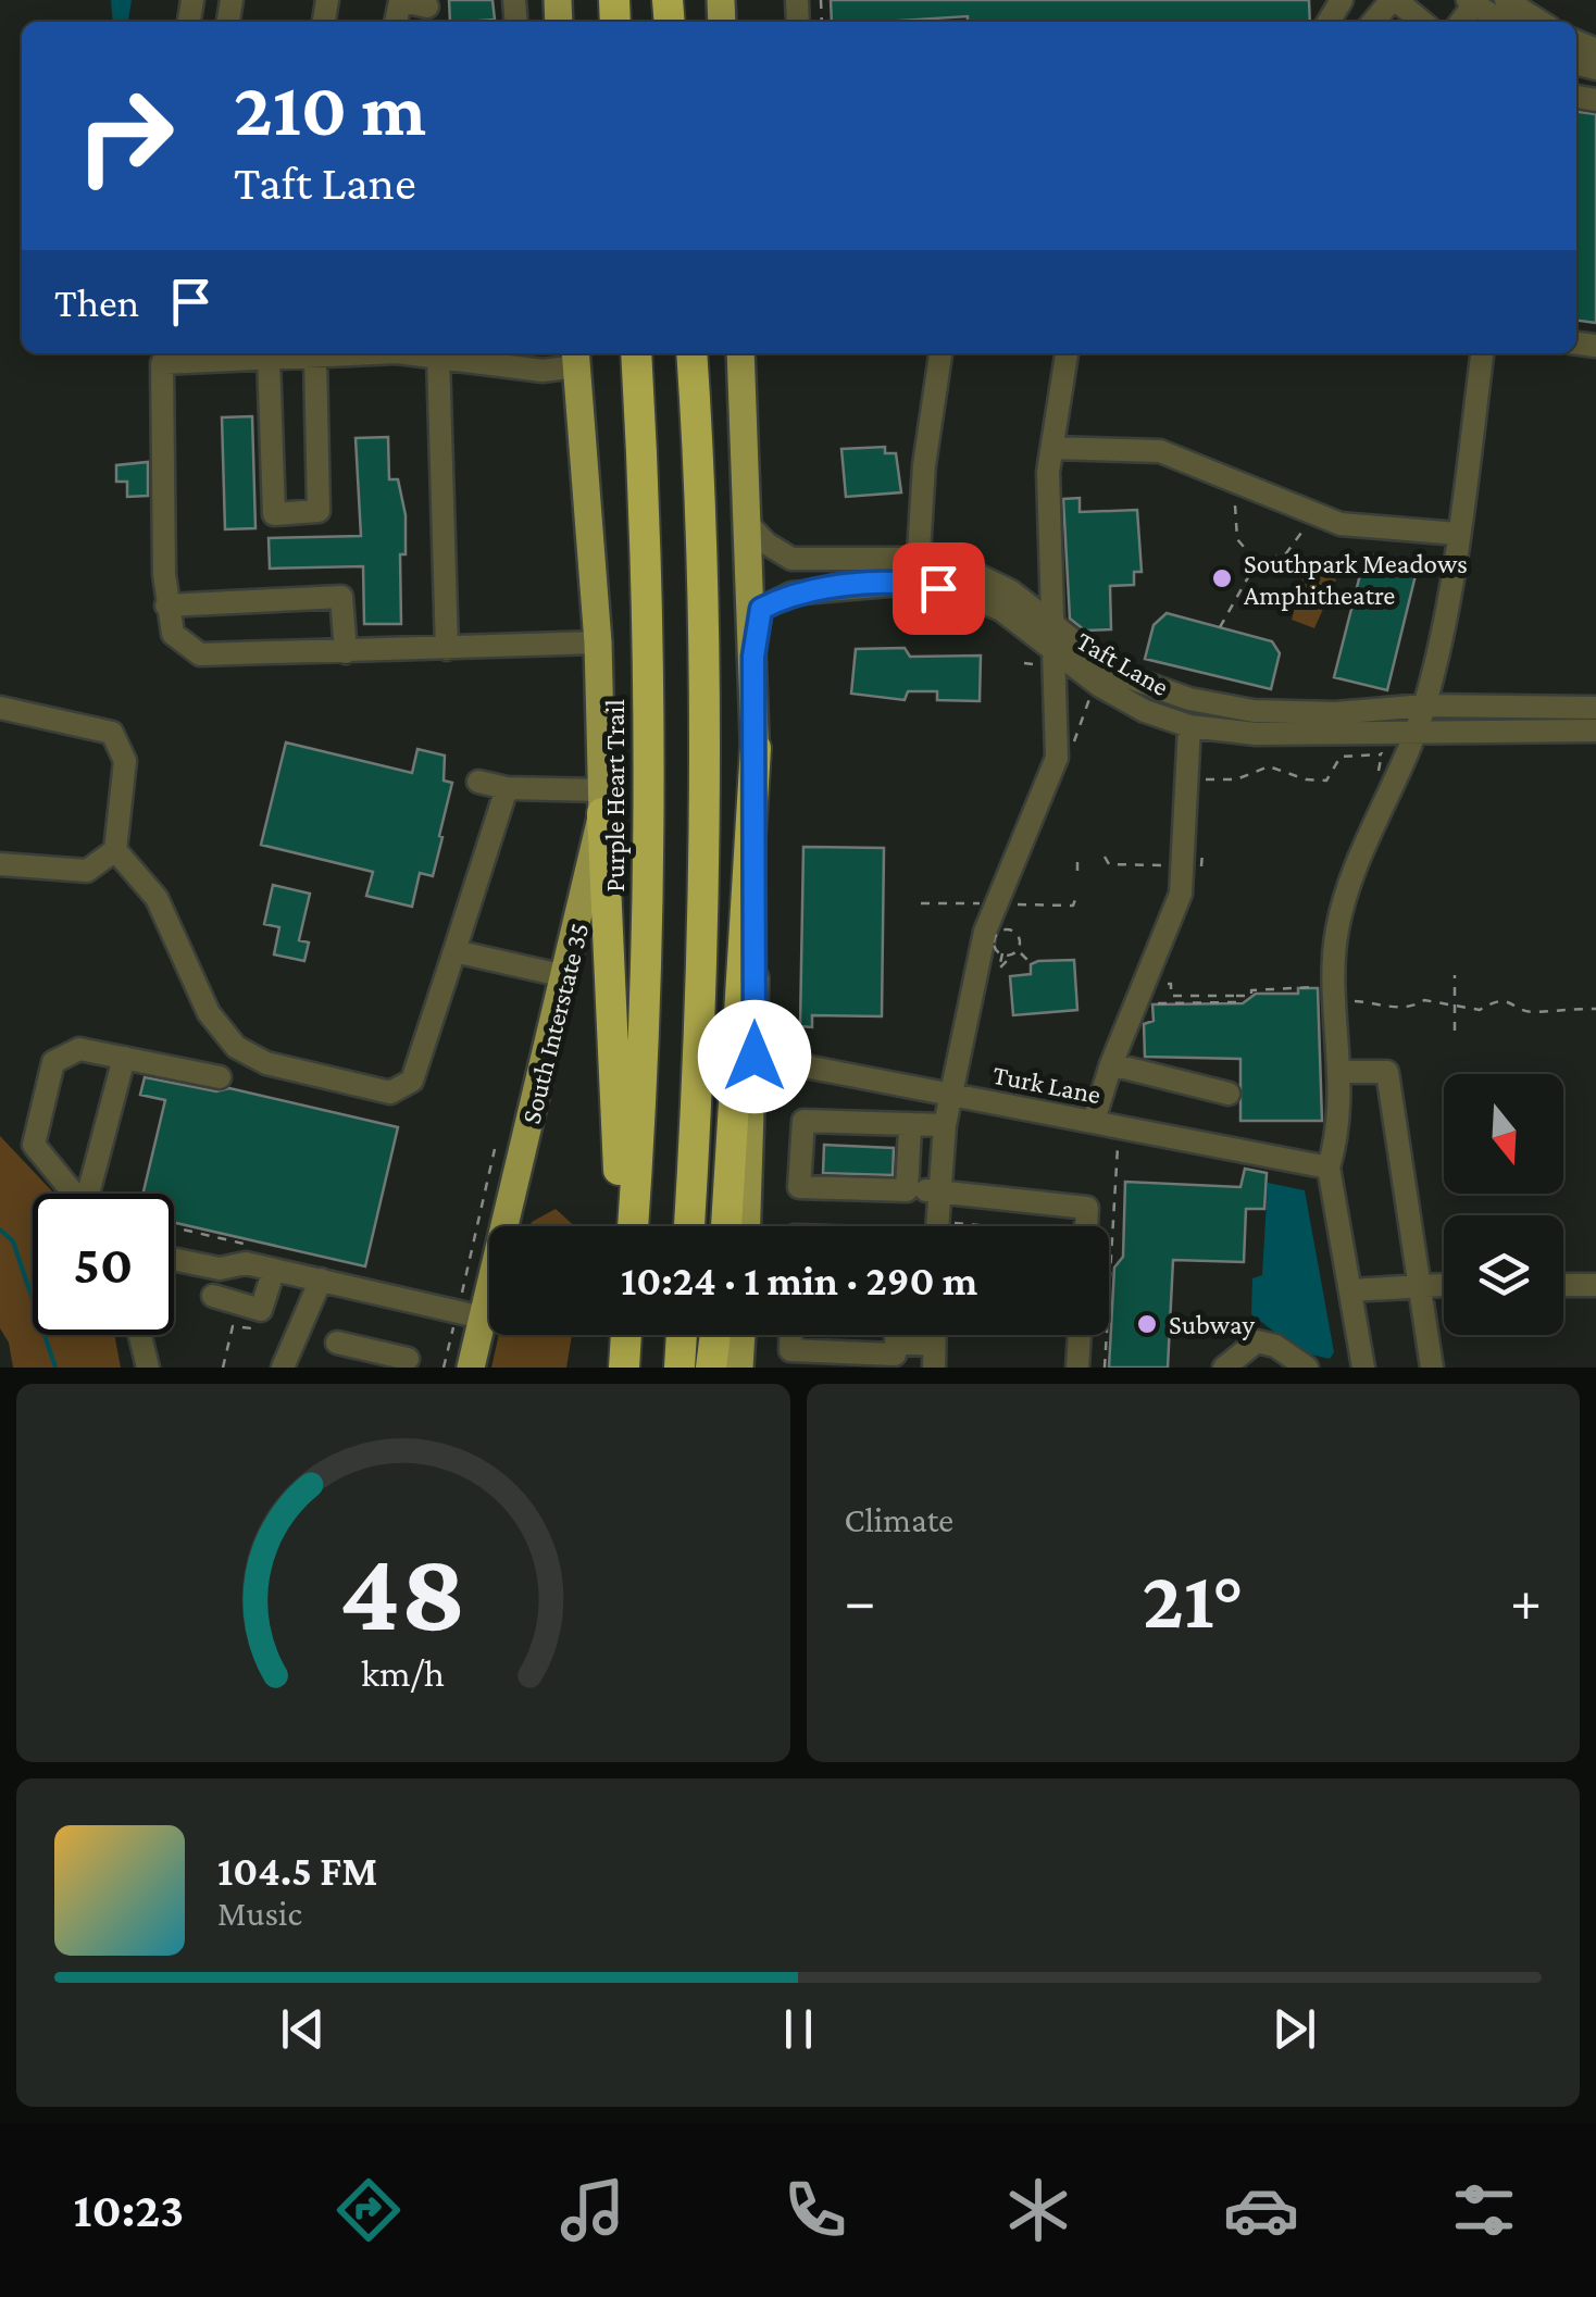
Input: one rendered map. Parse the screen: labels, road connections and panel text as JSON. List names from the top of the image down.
{
  "streets": {
    "highway": ["Purple Heart Trail"],
    "main road": ["South Interstate 35"],
    "street": ["Taft Lane", "Turk Lane"]
  },
  "places": ["Southpark Meadows Amphitheatre", "Subway"],
  "north": "bottom",
  "page": {
    "turn": ["210 m", "Taft Lane"],
    "then": "Then",
    "limit": "50",
    "trip": "10:24 · 1 min · 290 m",
    "tile": "Climate",
    "heat": ["−", "21°", "+"],
    "song": ["104.5 FM", "Music"],
    "tabs": "10:23",
    "gauge": ["48", "km/h"]
  }
}
